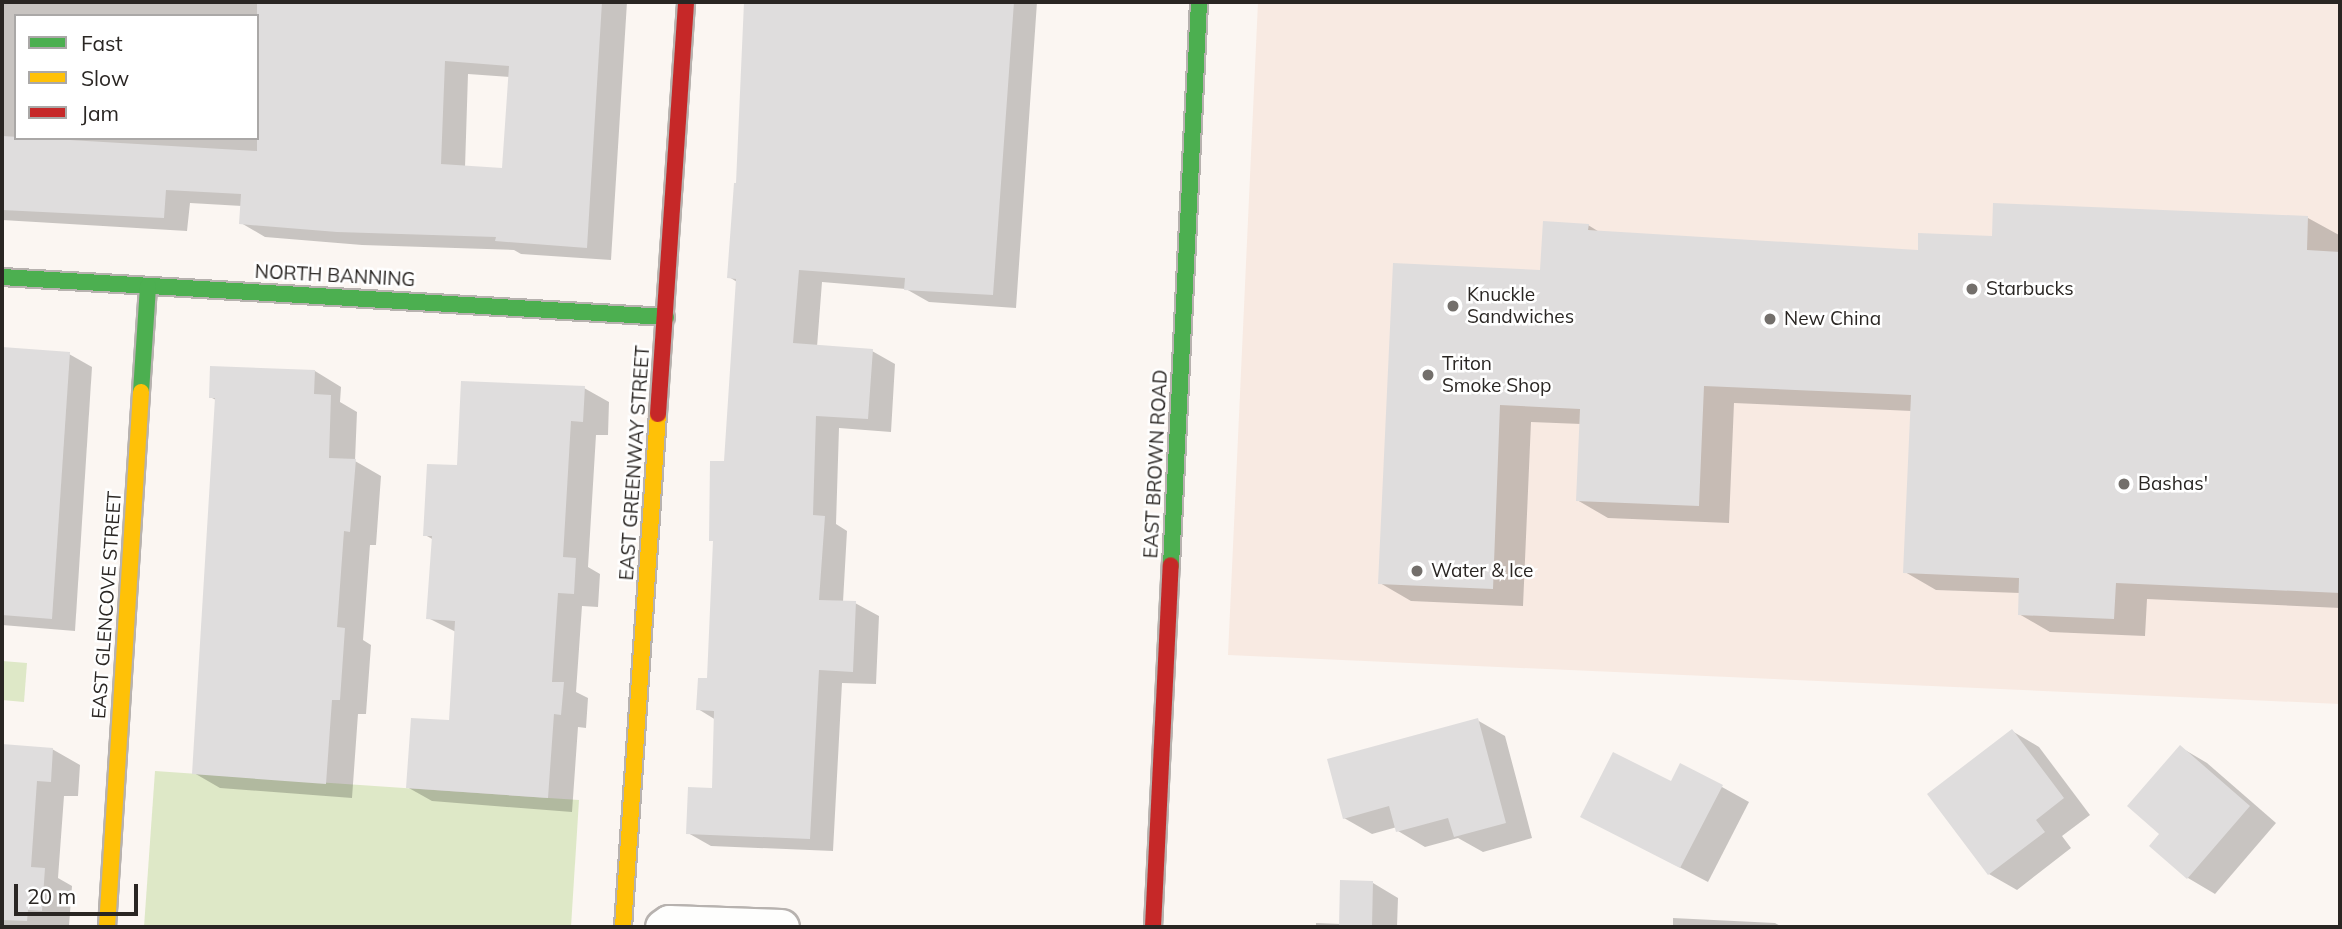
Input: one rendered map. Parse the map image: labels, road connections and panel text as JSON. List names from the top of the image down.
{
  "streets": {
    "street": [
      "NORTH BANNING",
      "EAST GREENWAY STREET",
      "EAST BROWN ROAD",
      "EAST GLENCOVE STREET"
    ]
  },
  "crossings": [
    ["NORTH BANNING", "EAST GREENWAY STREET"],
    ["NORTH BANNING", "EAST GLENCOVE STREET"]
  ],
  "places": [
    "Starbucks",
    "Knuckle Sandwiches",
    "New China",
    "Triton Smoke Shop",
    "Bashas'",
    "Water & Ice"
  ],
  "legend": ["Fast", "Slow", "Jam"],
  "scale_bar": "20 m"
}
